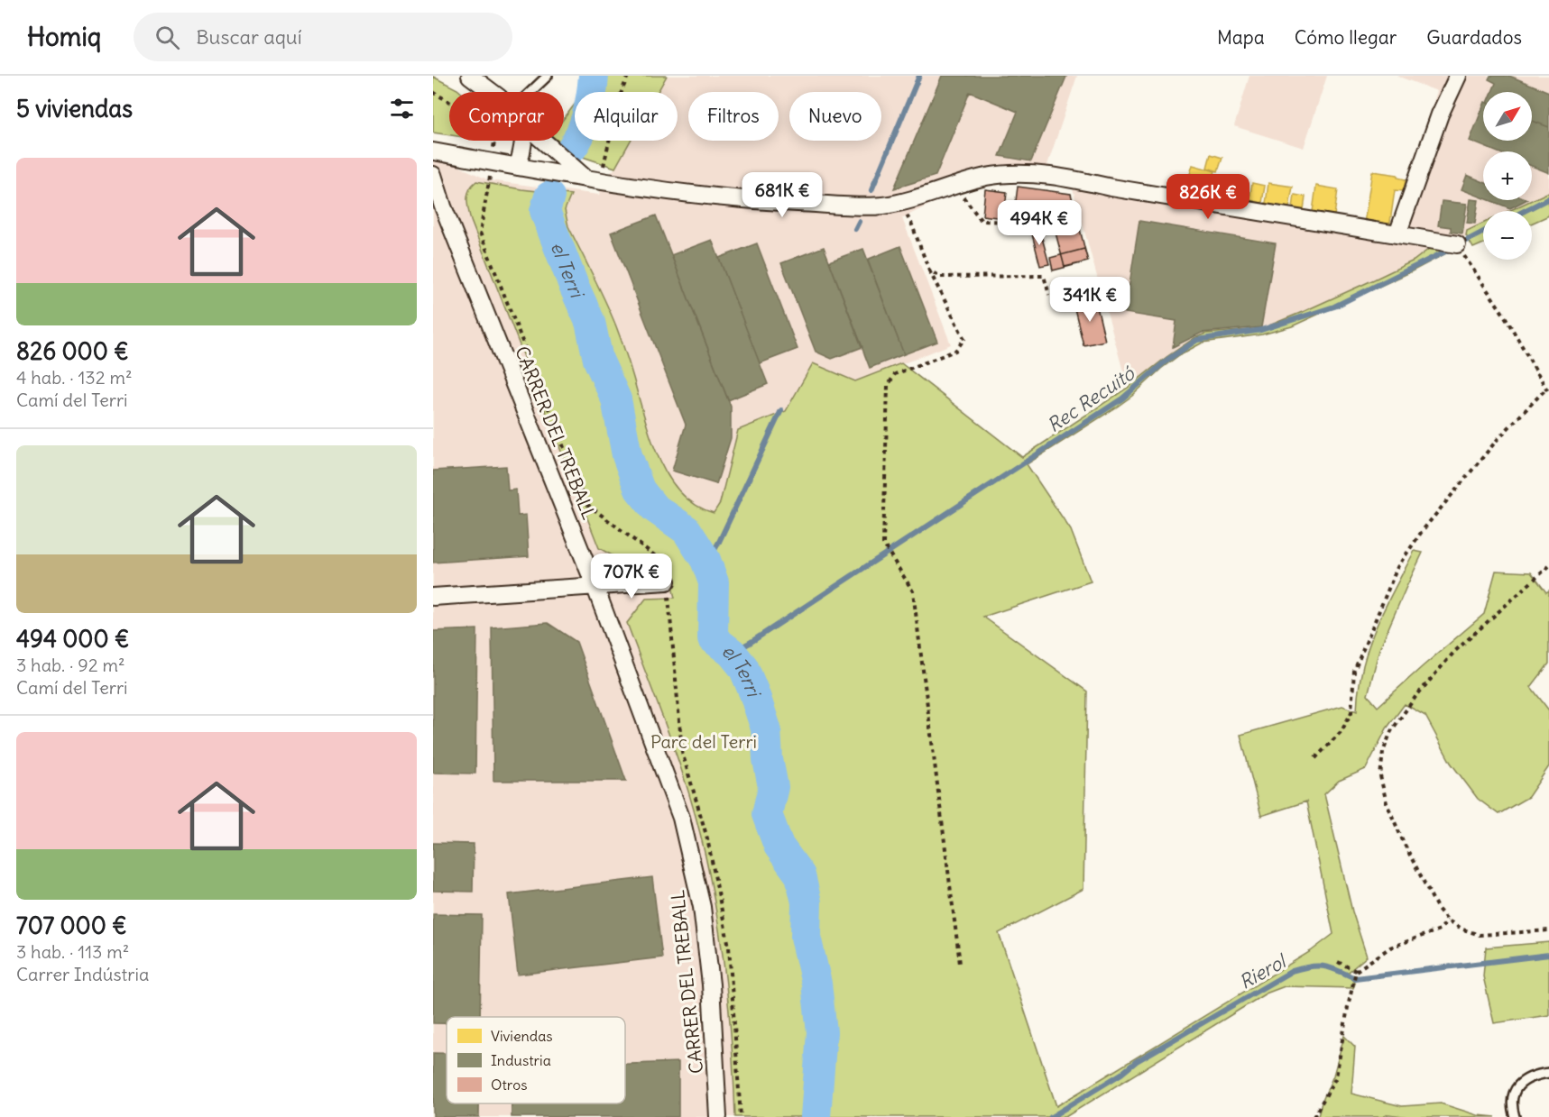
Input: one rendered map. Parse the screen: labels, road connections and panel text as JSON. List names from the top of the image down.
{
  "streets": {
    "street": ["CARRER DEL TREBALL"]
  },
  "water": ["el Terri", "Rec Recuitó", "Rierol"],
  "parks": ["Parc del Terri"],
  "legend": ["Viviendas", "Industria", "Otros"],
  "north": "top right",
  "page": {
    "header": "Homiq",
    "search": "Buscar aquí",
    "nav": ["Mapa", "Cómo llegar", "Guardados"],
    "heading": "5 viviendas",
    "map_buttons": ["+", "−"],
    "chip": [
      "Comprar",
      "Alquilar",
      "Filtros",
      "Nuevo"
    ],
    "list": [
      {
        "name": "826 000 €",
        "note": "4 hab. · 132 m² · Camí del Terri"
      },
      {
        "name": "494 000 €",
        "note": "3 hab. · 92 m² · Camí del Terri"
      },
      {
        "name": "707 000 €",
        "note": "3 hab. · 113 m² · Carrer Indústria"
      }
    ],
    "price": [
      "681K €",
      "826K €",
      "494K €",
      "341K €",
      "707K €"
    ]
  }
}
